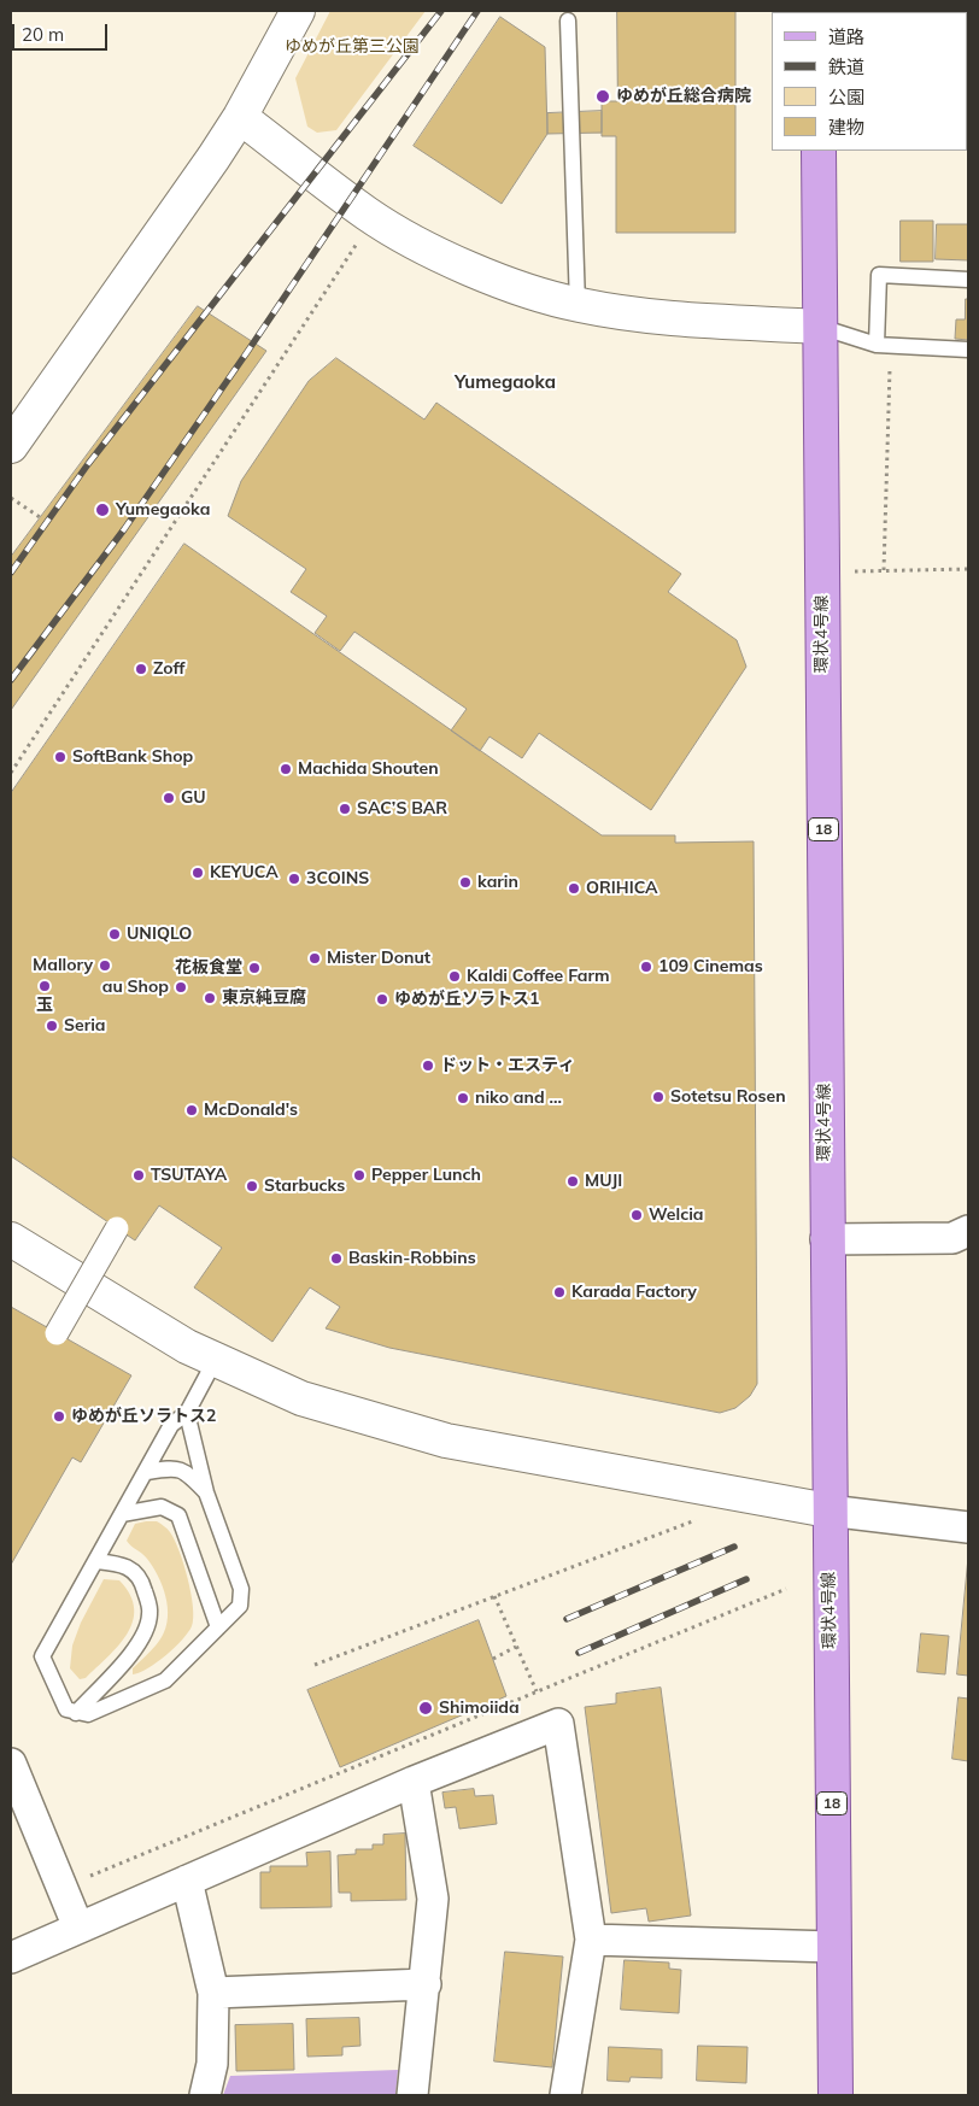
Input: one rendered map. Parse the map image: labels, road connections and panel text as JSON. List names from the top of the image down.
{
  "streets": {
    "main road": ["環状4号線", "18"]
  },
  "districts": ["Yumegaoka"],
  "parks": ["ゆめが丘第三公園"],
  "places": [
    "ゆめが丘総合病院",
    "Yumegaoka",
    "Zoff",
    "SoftBank Shop",
    "Machida Shouten",
    "GU",
    "SAC’S BAR",
    "KEYUCA",
    "3COINS",
    "karin",
    "ORIHICA",
    "UNIQLO",
    "Mister Donut",
    "Mallory",
    "109 Cinemas",
    "花板食堂",
    "Kaldi Coffee Farm",
    "玉",
    "au Shop",
    "東京純豆腐",
    "ゆめが丘ソラトス1",
    "Seria",
    "ドット・エスティ",
    "Sotetsu Rosen",
    "niko and ...",
    "McDonald's",
    "TSUTAYA",
    "Pepper Lunch",
    "MUJI",
    "Starbucks",
    "Welcia",
    "Baskin-Robbins",
    "Karada Factory",
    "ゆめが丘ソラトス2",
    "Shimoiida"
  ],
  "legend": [
    "道路",
    "鉄道",
    "公園",
    "建物"
  ],
  "scale_bar": "20 m"
}
